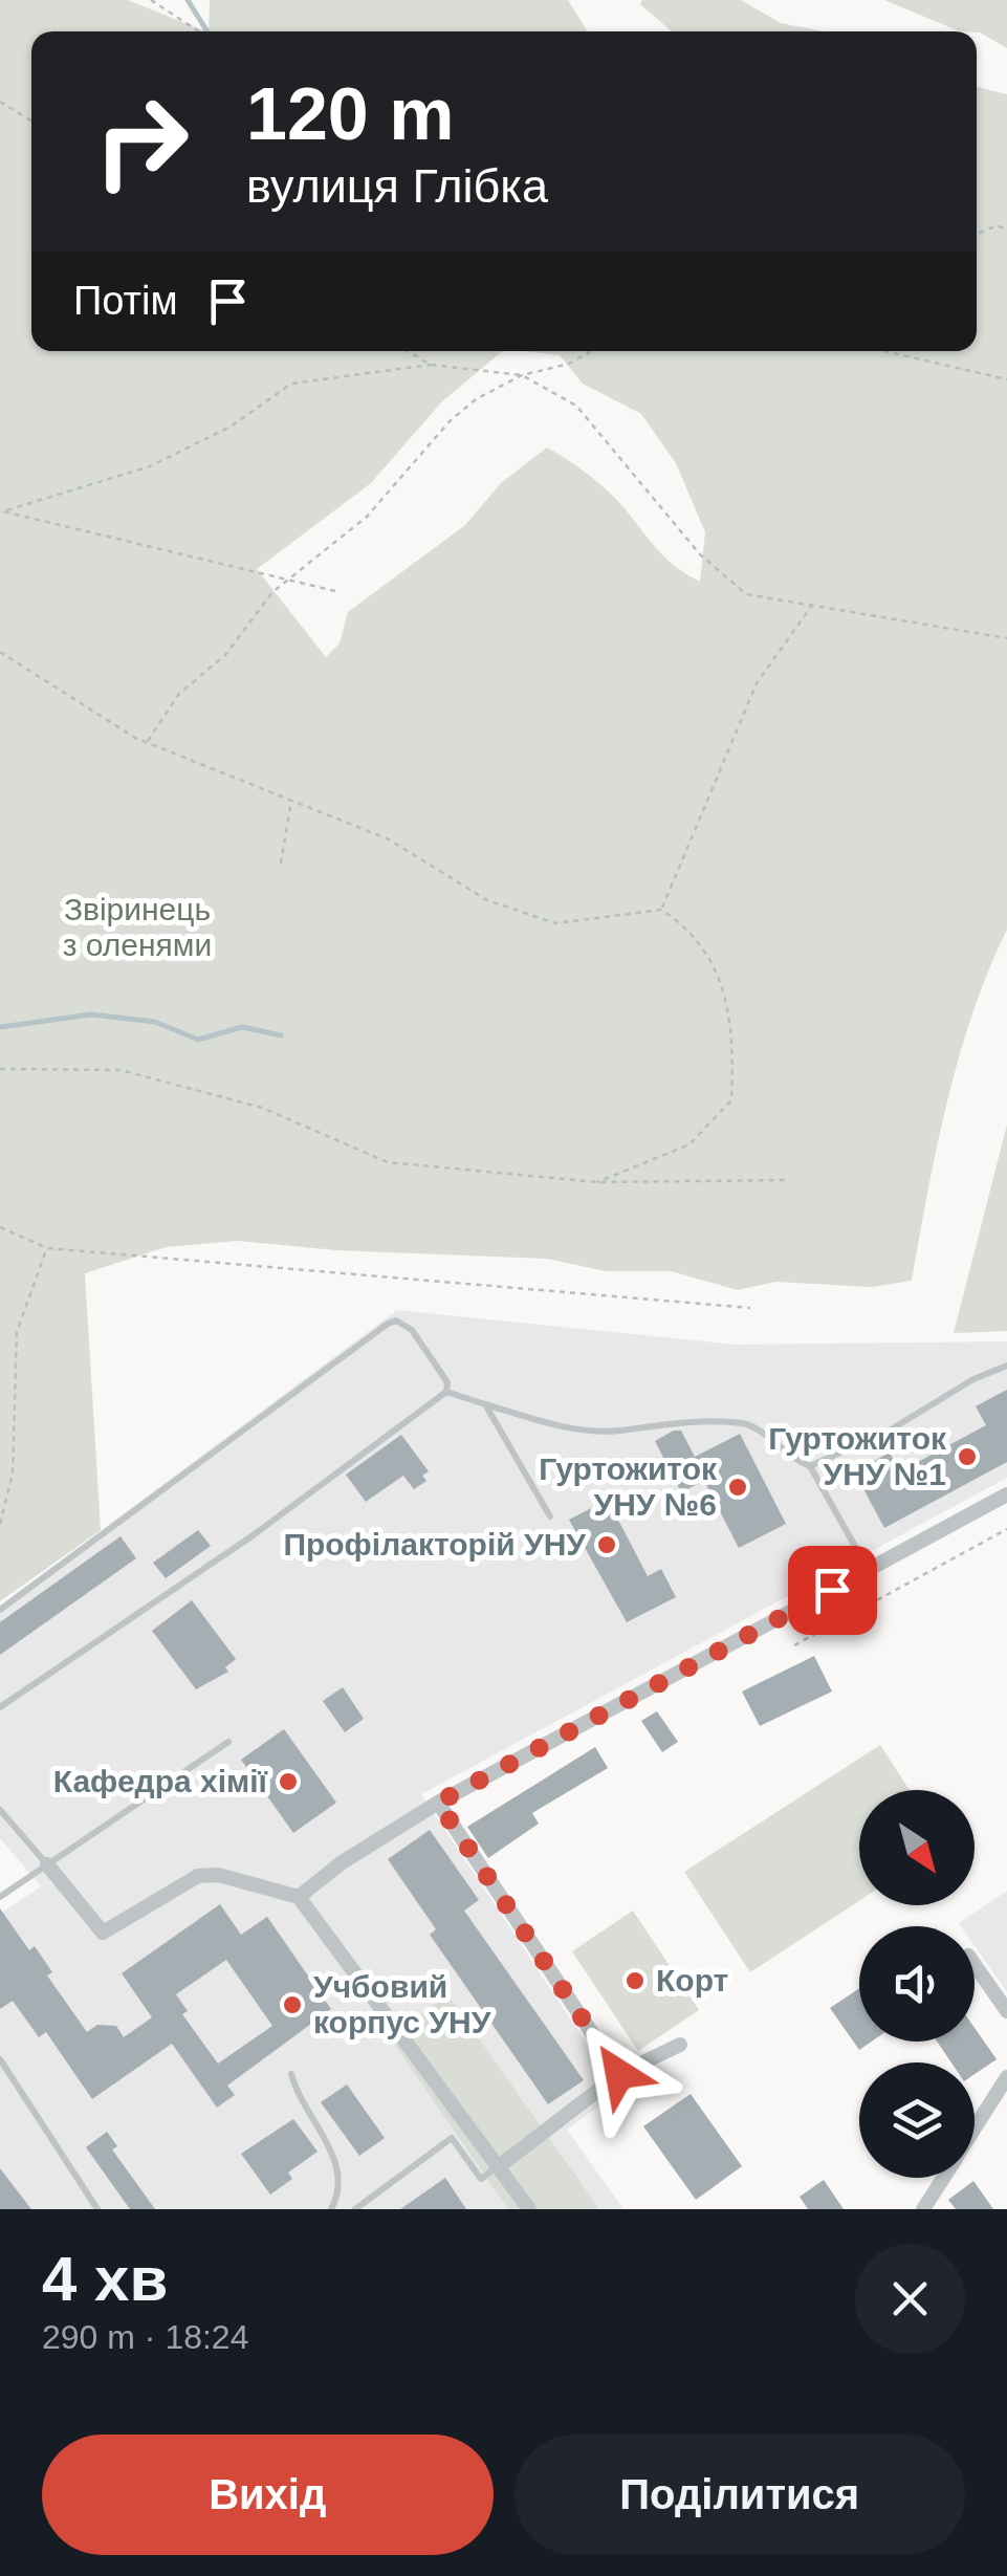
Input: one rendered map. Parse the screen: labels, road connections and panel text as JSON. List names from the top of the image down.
{
  "parks": ["Звіринець з оленями"],
  "places": [
    "Гуртожиток УНУ №1",
    "Гуртожиток УНУ №6",
    "Профілакторій УНУ",
    "Кафедра хімії",
    "Корт",
    "Учбовий корпус УНУ"
  ],
  "north": "bottom right",
  "page": {
    "turn": ["120 m", "вулиця Глібка"],
    "then": "Потім",
    "heading": ["4 хв", "290 m · 18:24"],
    "buttons": ["Вихід", "Поділитися"]
  }
}
